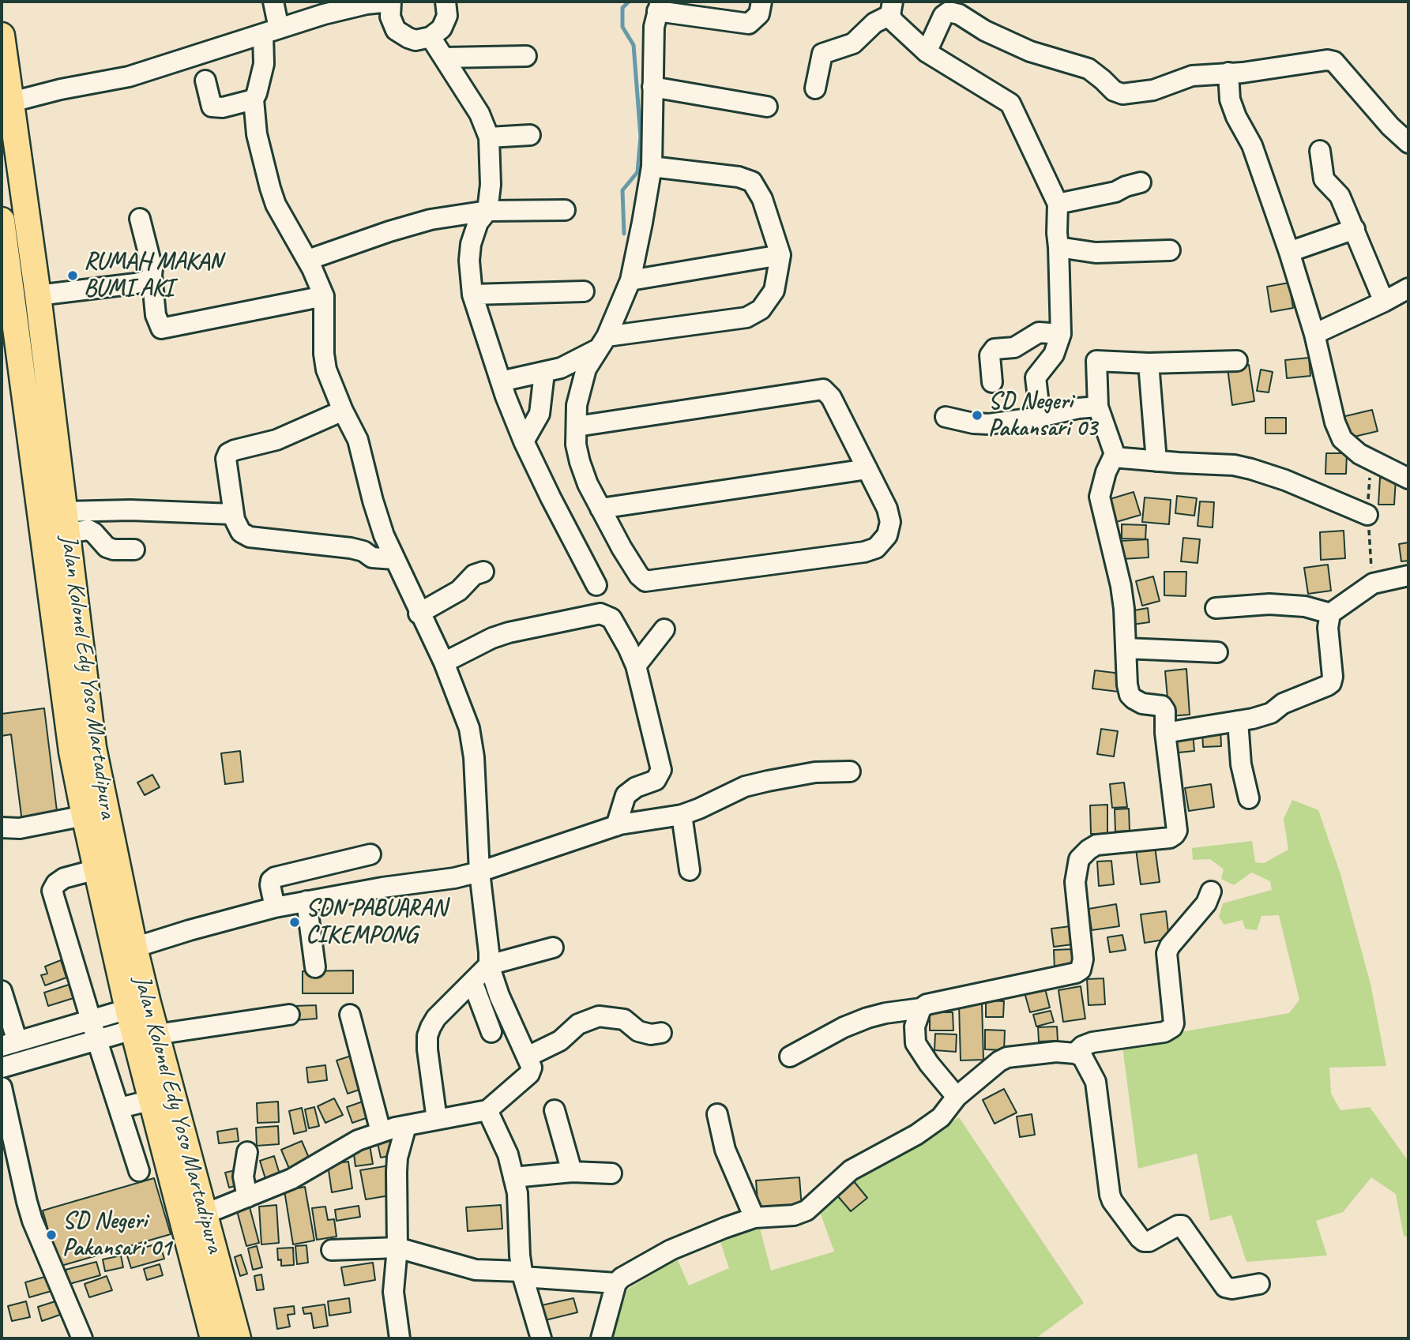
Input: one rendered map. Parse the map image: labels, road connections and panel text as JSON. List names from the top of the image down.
{
  "streets": {
    "main road": ["Jalan Kolonel Edy Yoso Martadipura"]
  },
  "places": [
    "RUMAH MAKAN BUMI AKI",
    "SD Negeri Pakansari 03",
    "SDN PABUARAN CIKEMPONG",
    "SD Negeri Pakansari 01"
  ]
}
